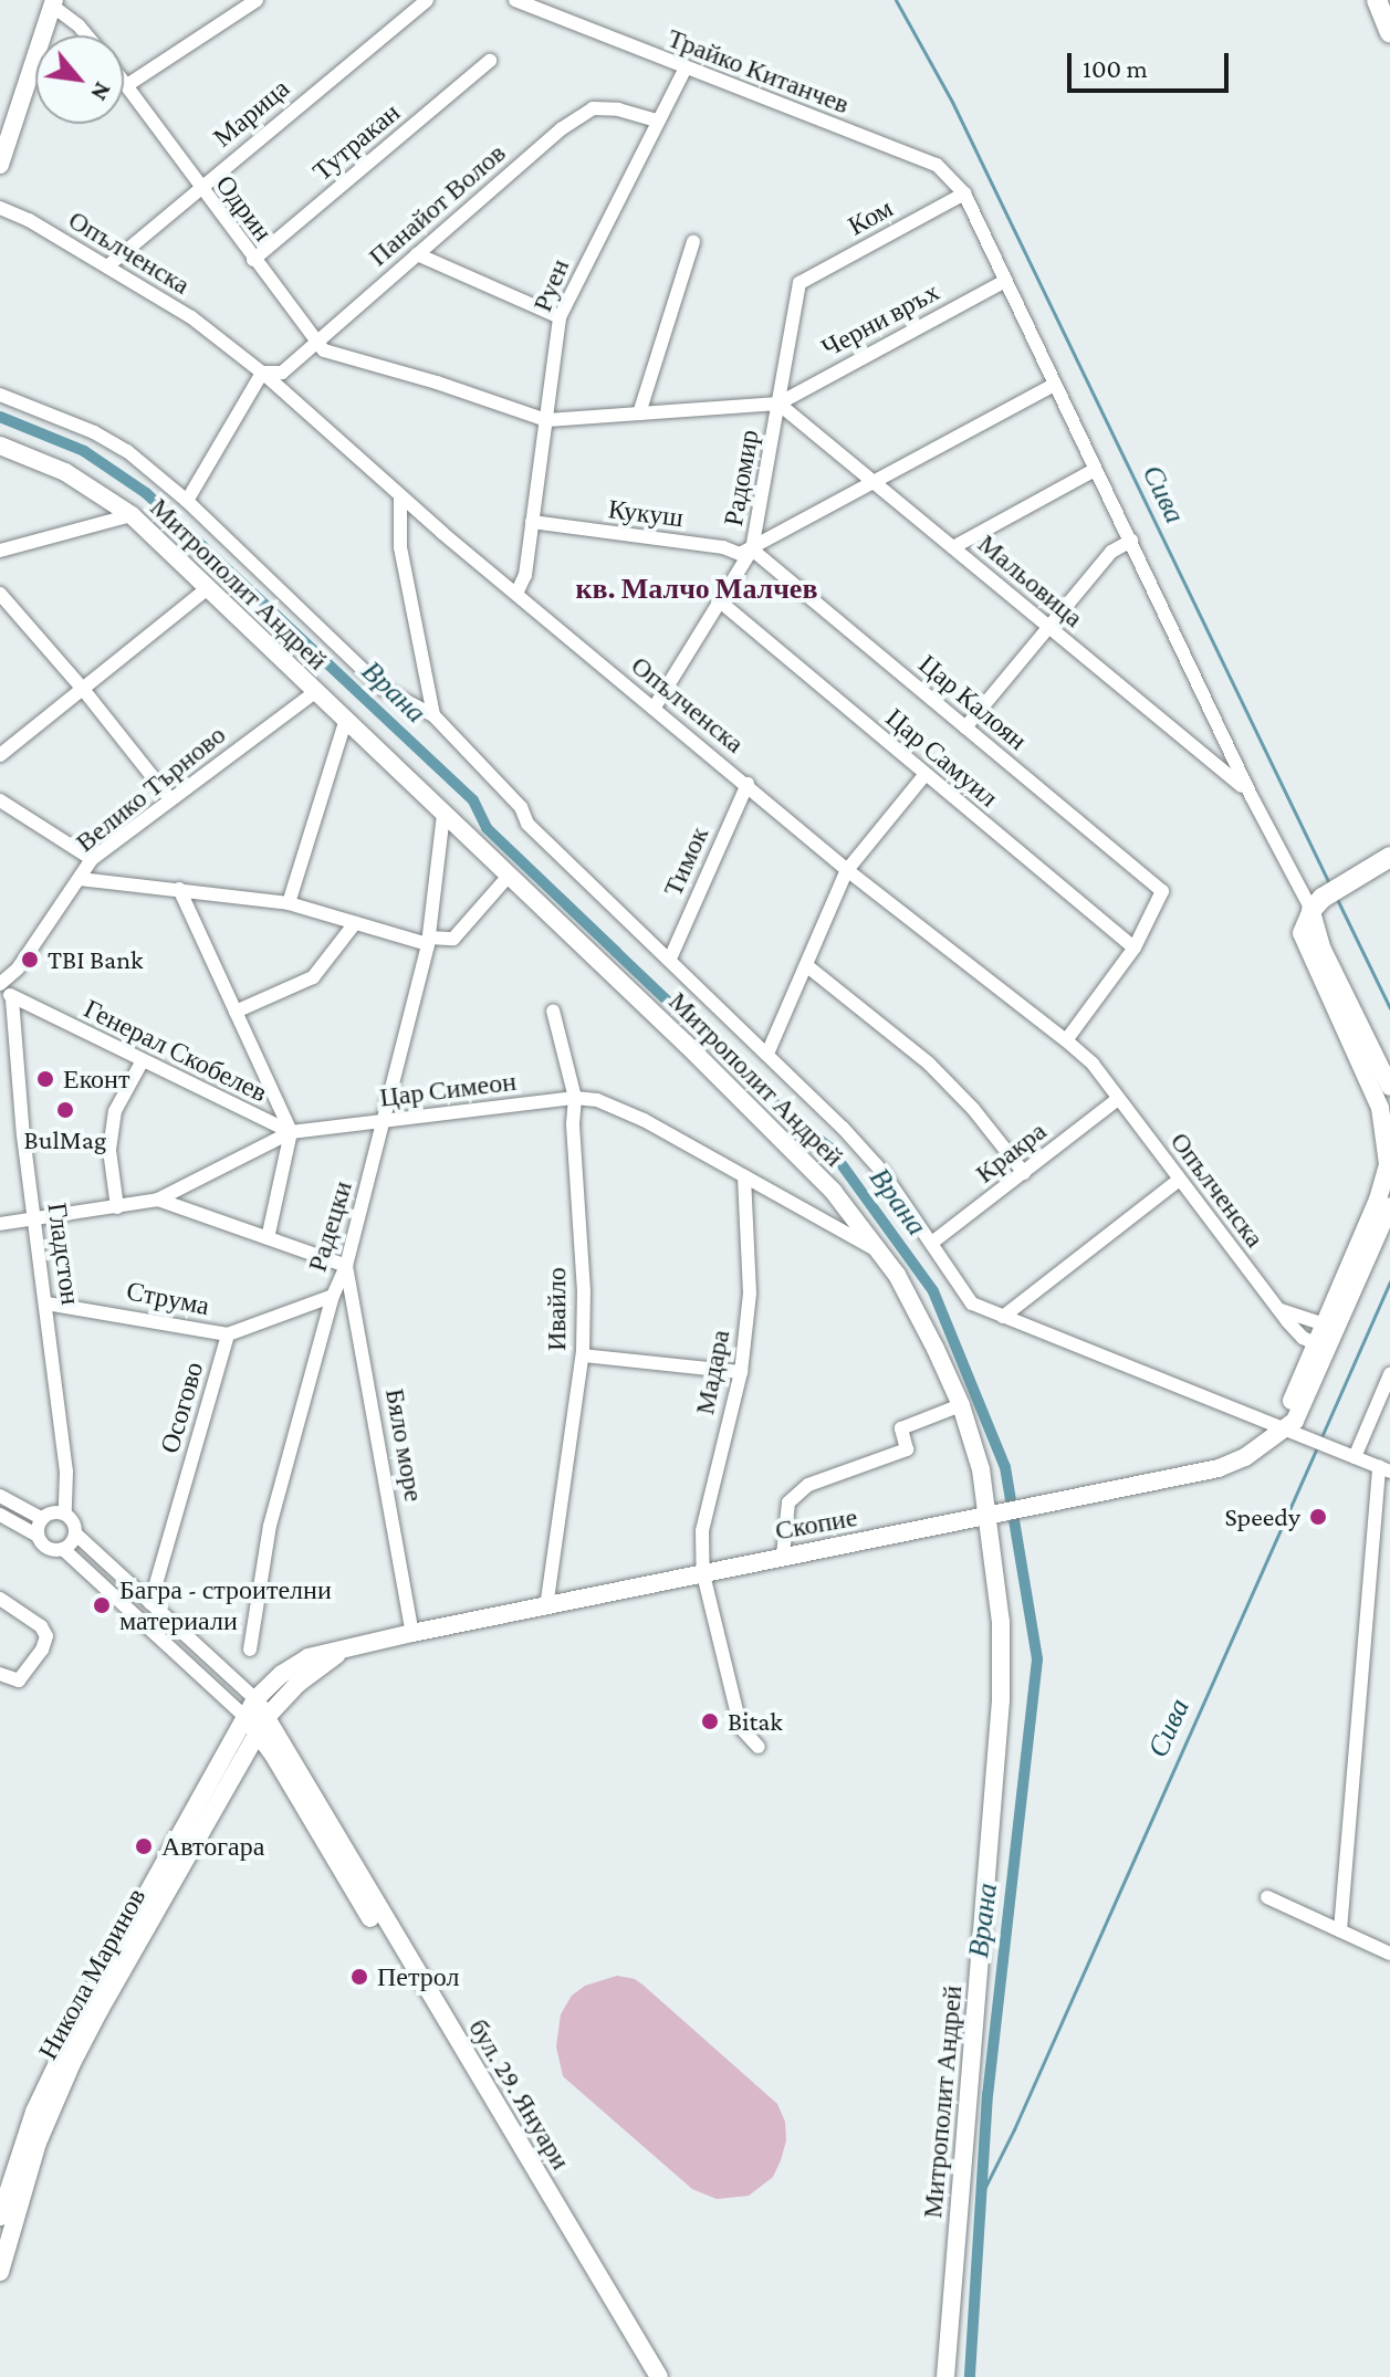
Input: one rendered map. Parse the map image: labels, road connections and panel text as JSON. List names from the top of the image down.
{
  "streets": {
    "street": [
      "Трайко Китанчев",
      "Марица",
      "Тутракан",
      "Панайот Волов",
      "Одрин",
      "Ком",
      "Опълченска",
      "Руен",
      "Черни връх",
      "Радомир",
      "Кукуш",
      "Мальовица",
      "Митрополит Андрей",
      "Цар Калоян",
      "Цар Самуил",
      "Велико Търново",
      "Тимок",
      "Генерал Скобелев",
      "Цар Симеон",
      "Кракра",
      "Радецки",
      "Гладстон",
      "Струма",
      "Ивайло",
      "Мадара",
      "Осогово",
      "Бяло море",
      "Скопие",
      "Никола Маринов",
      "бул. 29. Януари"
    ]
  },
  "crossings": [
    ["Трайко Китанчев", "Ком"],
    ["Трайко Китанчев", "Руен"],
    ["Марица", "Одрин"],
    ["Марица", "Опълченска"],
    ["Тутракан", "Одрин"],
    ["Панайот Волов", "Одрин"],
    ["Панайот Волов", "Опълченска"],
    ["Панайот Волов", "Руен"],
    ["Панайот Волов", "Митрополит Андрей"],
    ["Ком", "Радомир"],
    ["Опълченска", "Руен"],
    ["Опълченска", "Радомир"],
    ["Опълченска", "Митрополит Андрей"],
    ["Опълченска", "Тимок"],
    ["Опълченска", "Кракра"],
    ["Руен", "Кукуш"],
    ["Черни връх", "Радомир"],
    ["Черни връх", "Мальовица"],
    ["Радомир", "Кукуш"],
    ["Радомир", "Мальовица"],
    ["Радомир", "Цар Калоян"],
    ["Радомир", "Цар Самуил"],
    ["Кукуш", "Цар Калоян"],
    ["Митрополит Андрей", "Велико Търново"],
    ["Митрополит Андрей", "Тимок"],
    ["Митрополит Андрей", "Цар Симеон"],
    ["Митрополит Андрей", "Кракра"],
    ["Митрополит Андрей", "Радецки"],
    ["Митрополит Андрей", "Скопие"],
    ["Цар Калоян", "Цар Самуил"],
    ["Генерал Скобелев", "Цар Симеон"],
    ["Генерал Скобелев", "Гладстон"],
    ["Цар Симеон", "Радецки"],
    ["Цар Симеон", "Гладстон"],
    ["Цар Симеон", "Ивайло"],
    ["Цар Симеон", "Мадара"],
    ["Радецки", "Осогово"],
    ["Радецки", "Бяло море"],
    ["Гладстон", "Струма"],
    ["Струма", "Осогово"],
    ["Ивайло", "Скопие"],
    ["Мадара", "Скопие"],
    ["Бяло море", "Скопие"],
    ["Скопие", "Никола Маринов"],
    ["Скопие", "бул. 29. Януари"],
    ["Никола Маринов", "бул. 29. Януари"]
  ],
  "districts": ["кв. Малчо Малчев"],
  "water": ["Сива", "Врана"],
  "places": [
    "TBI Bank",
    "Еконт",
    "BulMag",
    "Speedy",
    "Багра - строителни материали",
    "Bitak",
    "Автогара",
    "Петрол"
  ],
  "scale_bar": "100 m",
  "north": "bottom right"
}
